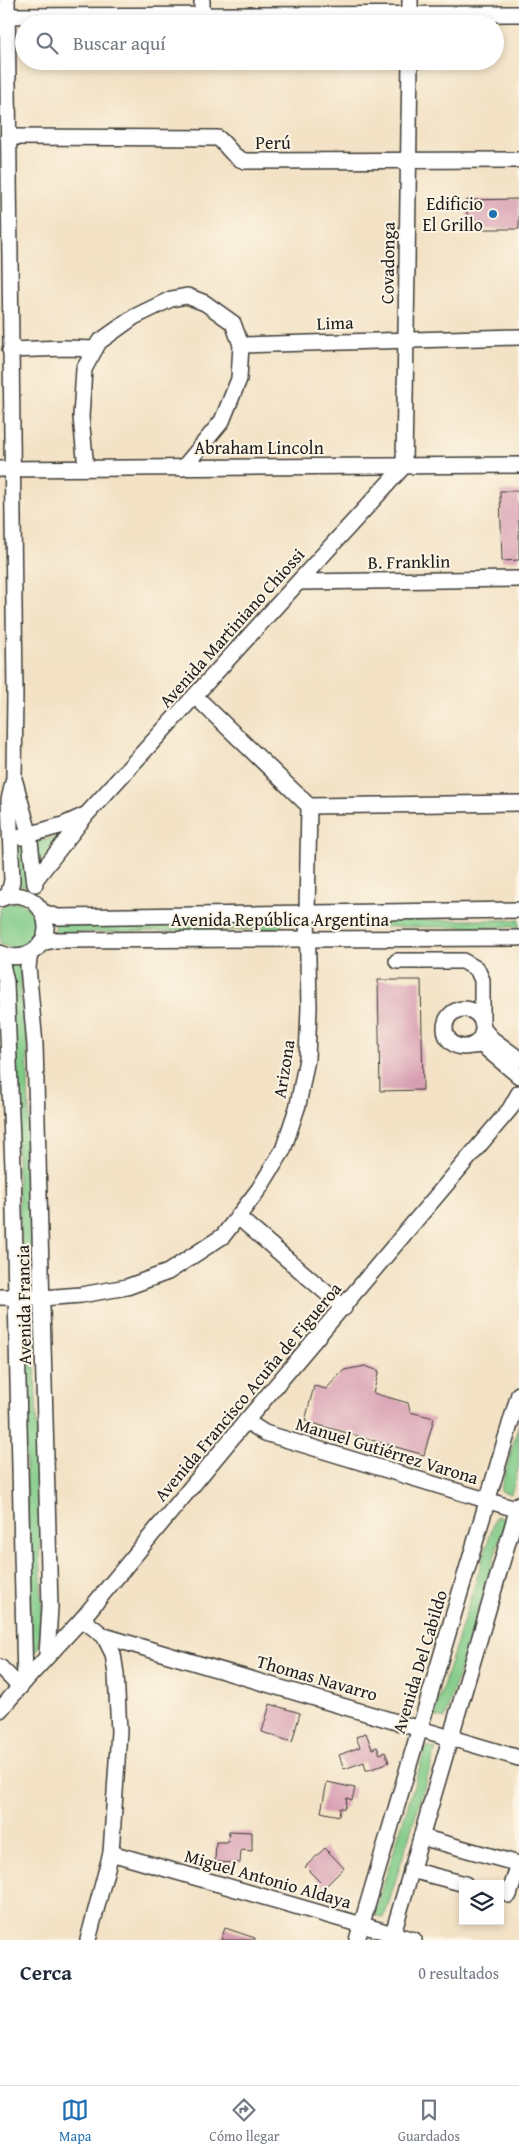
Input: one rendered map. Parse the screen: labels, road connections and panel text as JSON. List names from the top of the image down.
{
  "streets": {
    "street": [
      "Perú",
      "Covadonga",
      "Lima",
      "Abraham Lincoln",
      "B. Franklin",
      "Avenida Martiniano Chiossi",
      "Avenida República Argentina",
      "Arizona",
      "Avenida Francia",
      "Avenida Francisco Acuña de Figueroa",
      "Manuel Gutiérrez Varona",
      "Avenida Del Cabildo",
      "Thomas Navarro",
      "Miguel Antonio Aldaya"
    ]
  },
  "crossings": [
    ["Perú", "Covadonga"],
    ["Covadonga", "Lima"],
    ["Covadonga", "Abraham Lincoln"],
    ["Covadonga", "Avenida Martiniano Chiossi"],
    ["Lima", "Abraham Lincoln"],
    ["Abraham Lincoln", "Avenida Martiniano Chiossi"],
    ["B. Franklin", "Avenida Martiniano Chiossi"],
    ["Avenida República Argentina", "Arizona"],
    ["Avenida República Argentina", "Avenida Francia"],
    ["Arizona", "Avenida Francia"],
    ["Avenida Francia", "Avenida Francisco Acuña de Figueroa"],
    ["Avenida Francisco Acuña de Figueroa", "Manuel Gutiérrez Varona"],
    ["Manuel Gutiérrez Varona", "Avenida Del Cabildo"],
    ["Avenida Del Cabildo", "Thomas Navarro"],
    ["Avenida Del Cabildo", "Miguel Antonio Aldaya"]
  ],
  "places": ["Edificio El Grillo"],
  "page": {
    "search": "Buscar aquí",
    "heading": ["Cerca", "0 resultados"],
    "nav": ["Mapa", "Cómo llegar", "Guardados"]
  }
}
